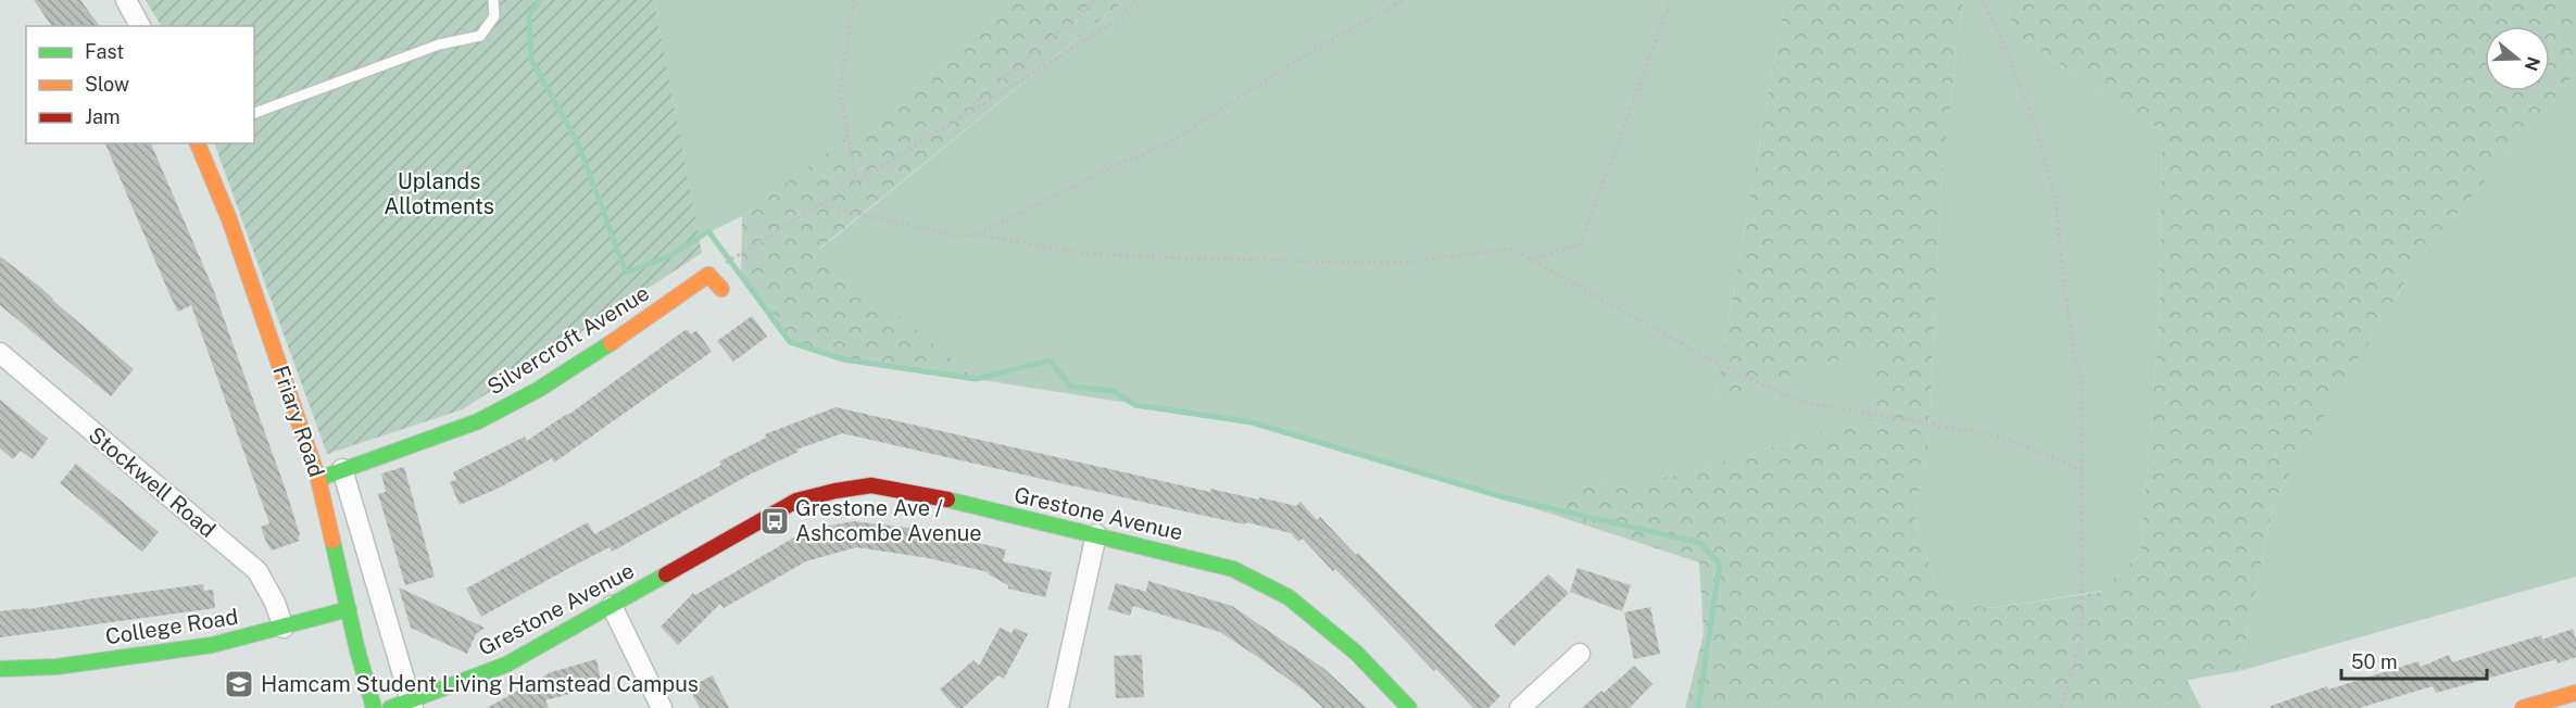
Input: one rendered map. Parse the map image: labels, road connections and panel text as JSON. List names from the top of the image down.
{
  "streets": {
    "street": [
      "Silvercroft Avenue",
      "Friary Road",
      "Stockwell Road",
      "Grestone Avenue",
      "College Road"
    ]
  },
  "crossings": [
    ["Silvercroft Avenue", "Friary Road"],
    ["Friary Road", "Grestone Avenue"],
    ["Friary Road", "College Road"],
    ["Stockwell Road", "College Road"]
  ],
  "parks": ["Uplands Allotments"],
  "places": {
    "bus stop": ["Grestone Ave / Ashcombe Avenue"],
    "school or university": ["Hamcam Student Living Hamstead Campus"]
  },
  "legend": ["Fast", "Slow", "Jam"],
  "scale_bar": "50 m",
  "north": "right"
}
